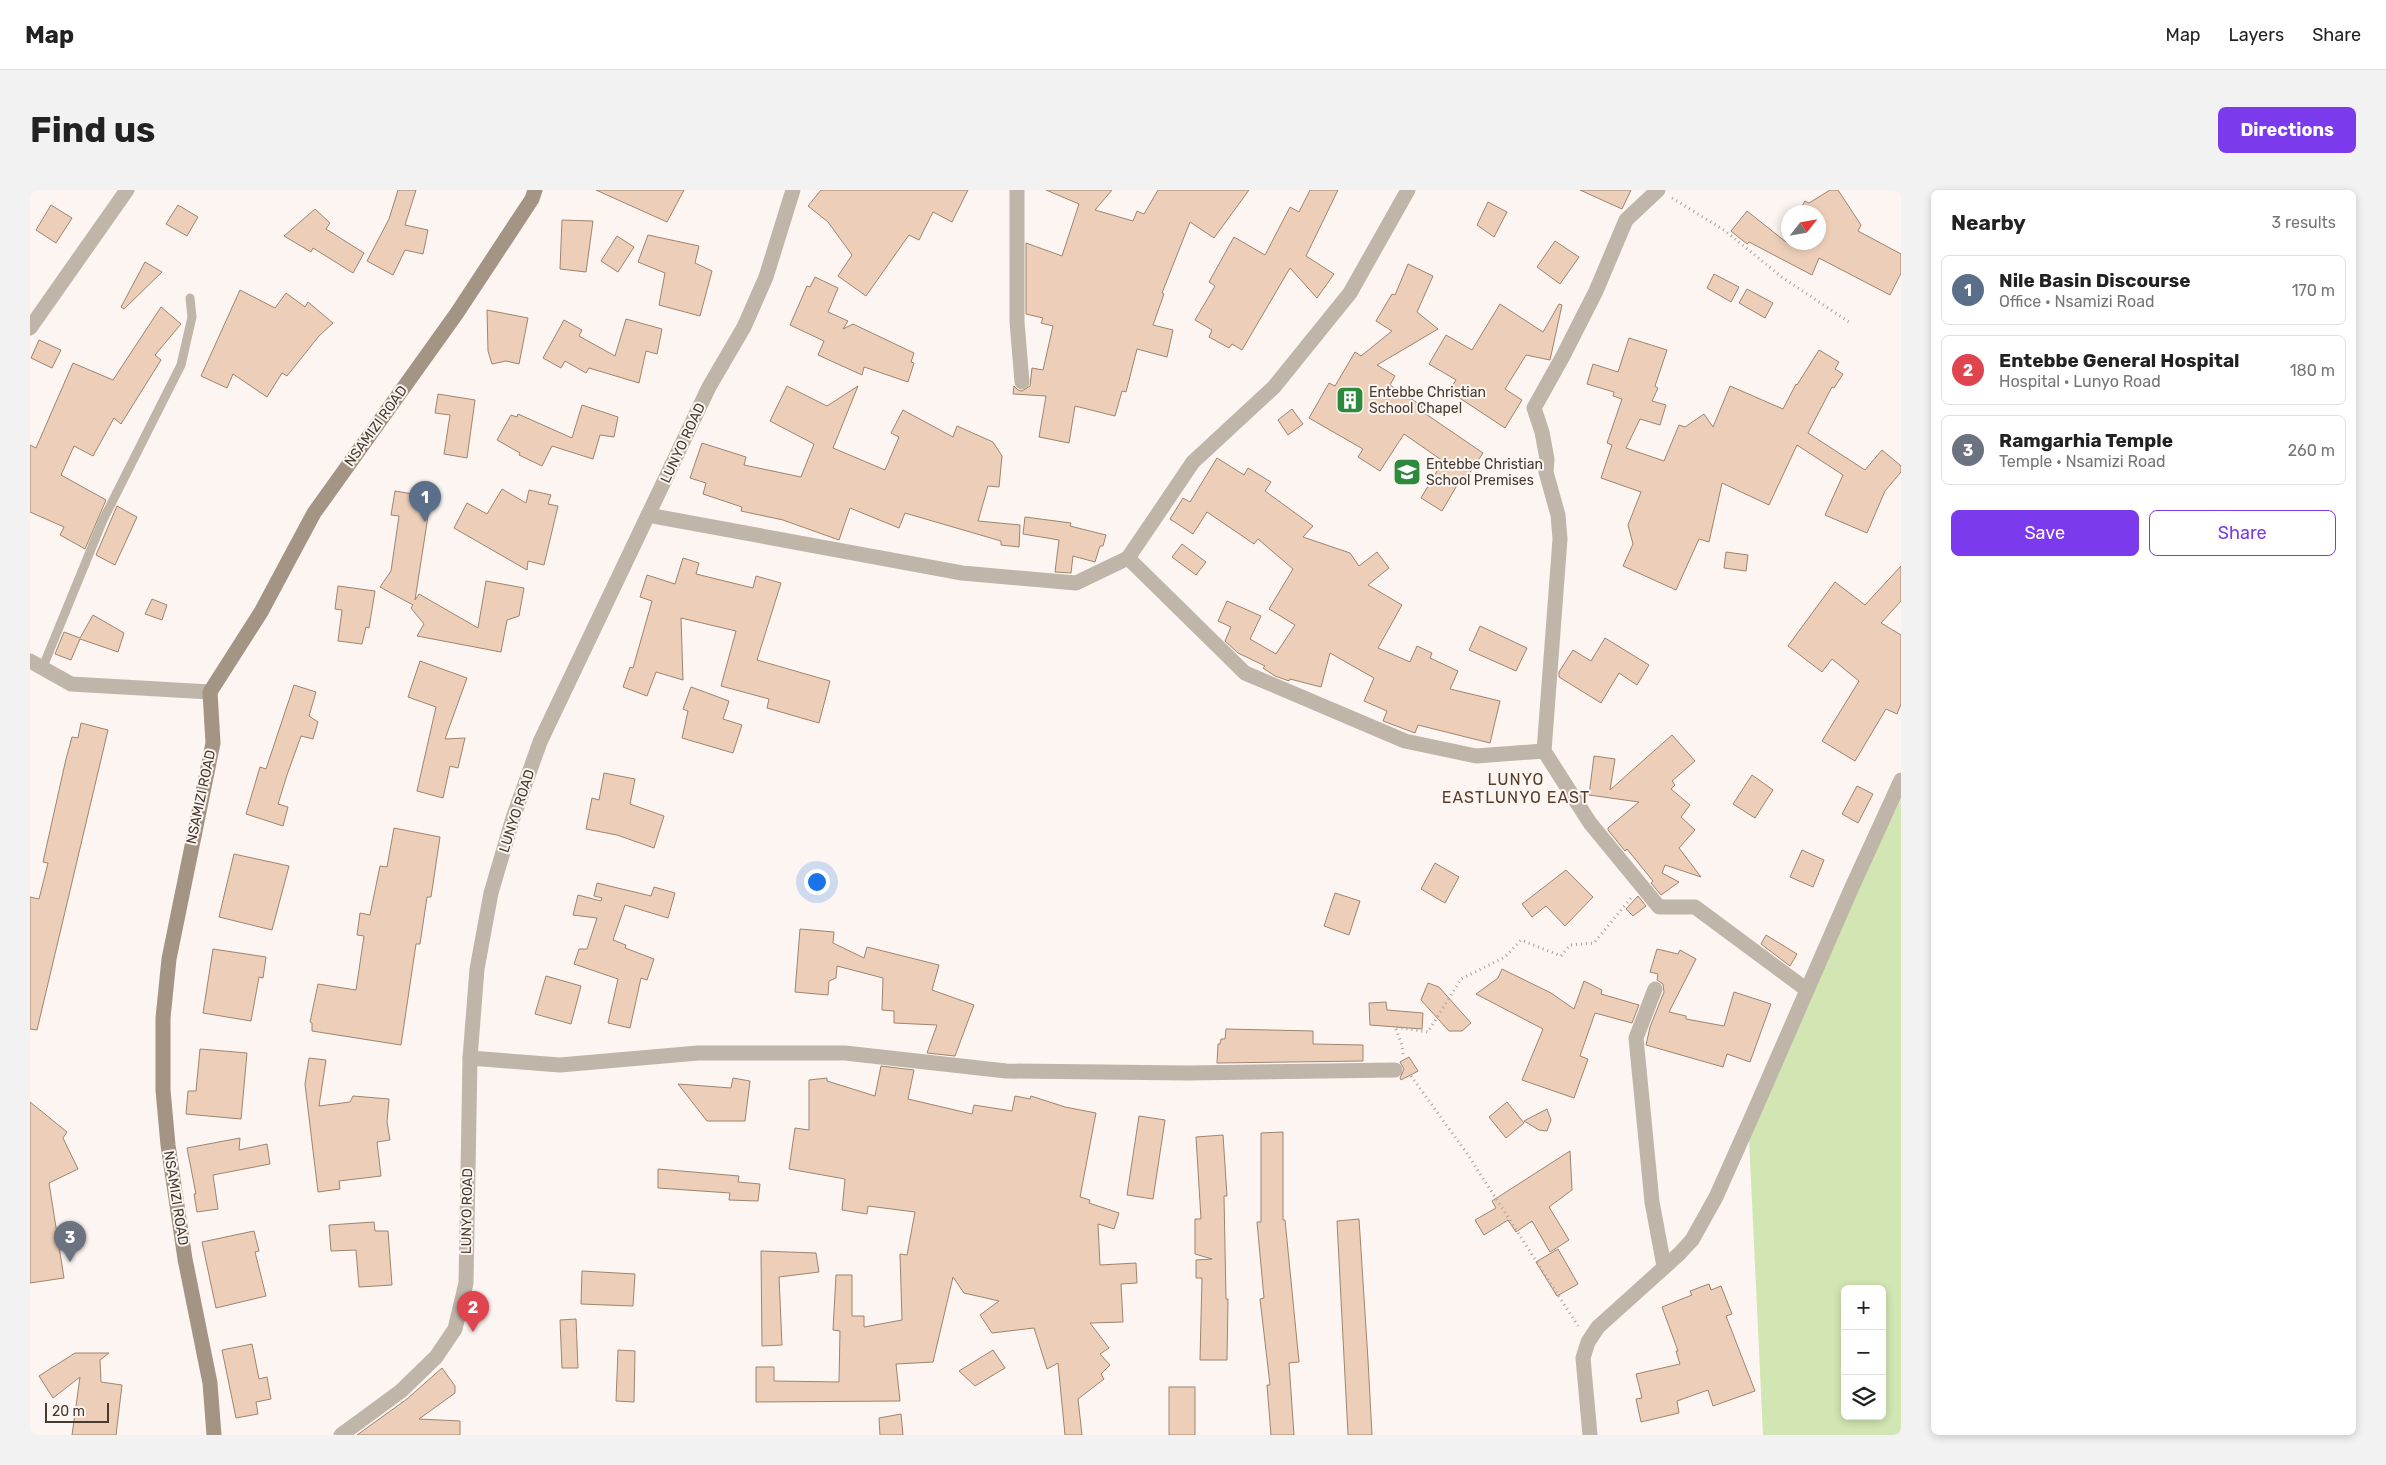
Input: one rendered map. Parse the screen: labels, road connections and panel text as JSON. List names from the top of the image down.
{
  "streets": {
    "street": ["NSAMIZI ROAD", "LUNYO ROAD"]
  },
  "districts": ["LUNYO EASTLUNYO EAST"],
  "places": {
    "building": ["Entebbe Christian School Chapel"],
    "school or university": ["Entebbe Christian School Premises"]
  },
  "scale_bar": "20 m",
  "north": "top right",
  "page": {
    "header": "Map",
    "nav": ["Map", "Layers", "Share"],
    "buttons": [
      "Directions",
      ["Save", "Share"]
    ],
    "title": "Find us",
    "heading": ["Nearby", "3 results"],
    "list": [
      {
        "mark": "1",
        "name": "Nile Basin Discourse",
        "note": "Office · Nsamizi Road",
        "value": "170 m"
      },
      {
        "mark": "2",
        "name": "Entebbe General Hospital",
        "note": "Hospital · Lunyo Road",
        "value": "180 m"
      },
      {
        "mark": "3",
        "name": "Ramgarhia Temple",
        "note": "Temple · Nsamizi Road",
        "value": "260 m"
      }
    ],
    "pins": ["1", "3", "2"],
    "map_buttons": ["+", "−"],
    "scale": "20 m"
  }
}
